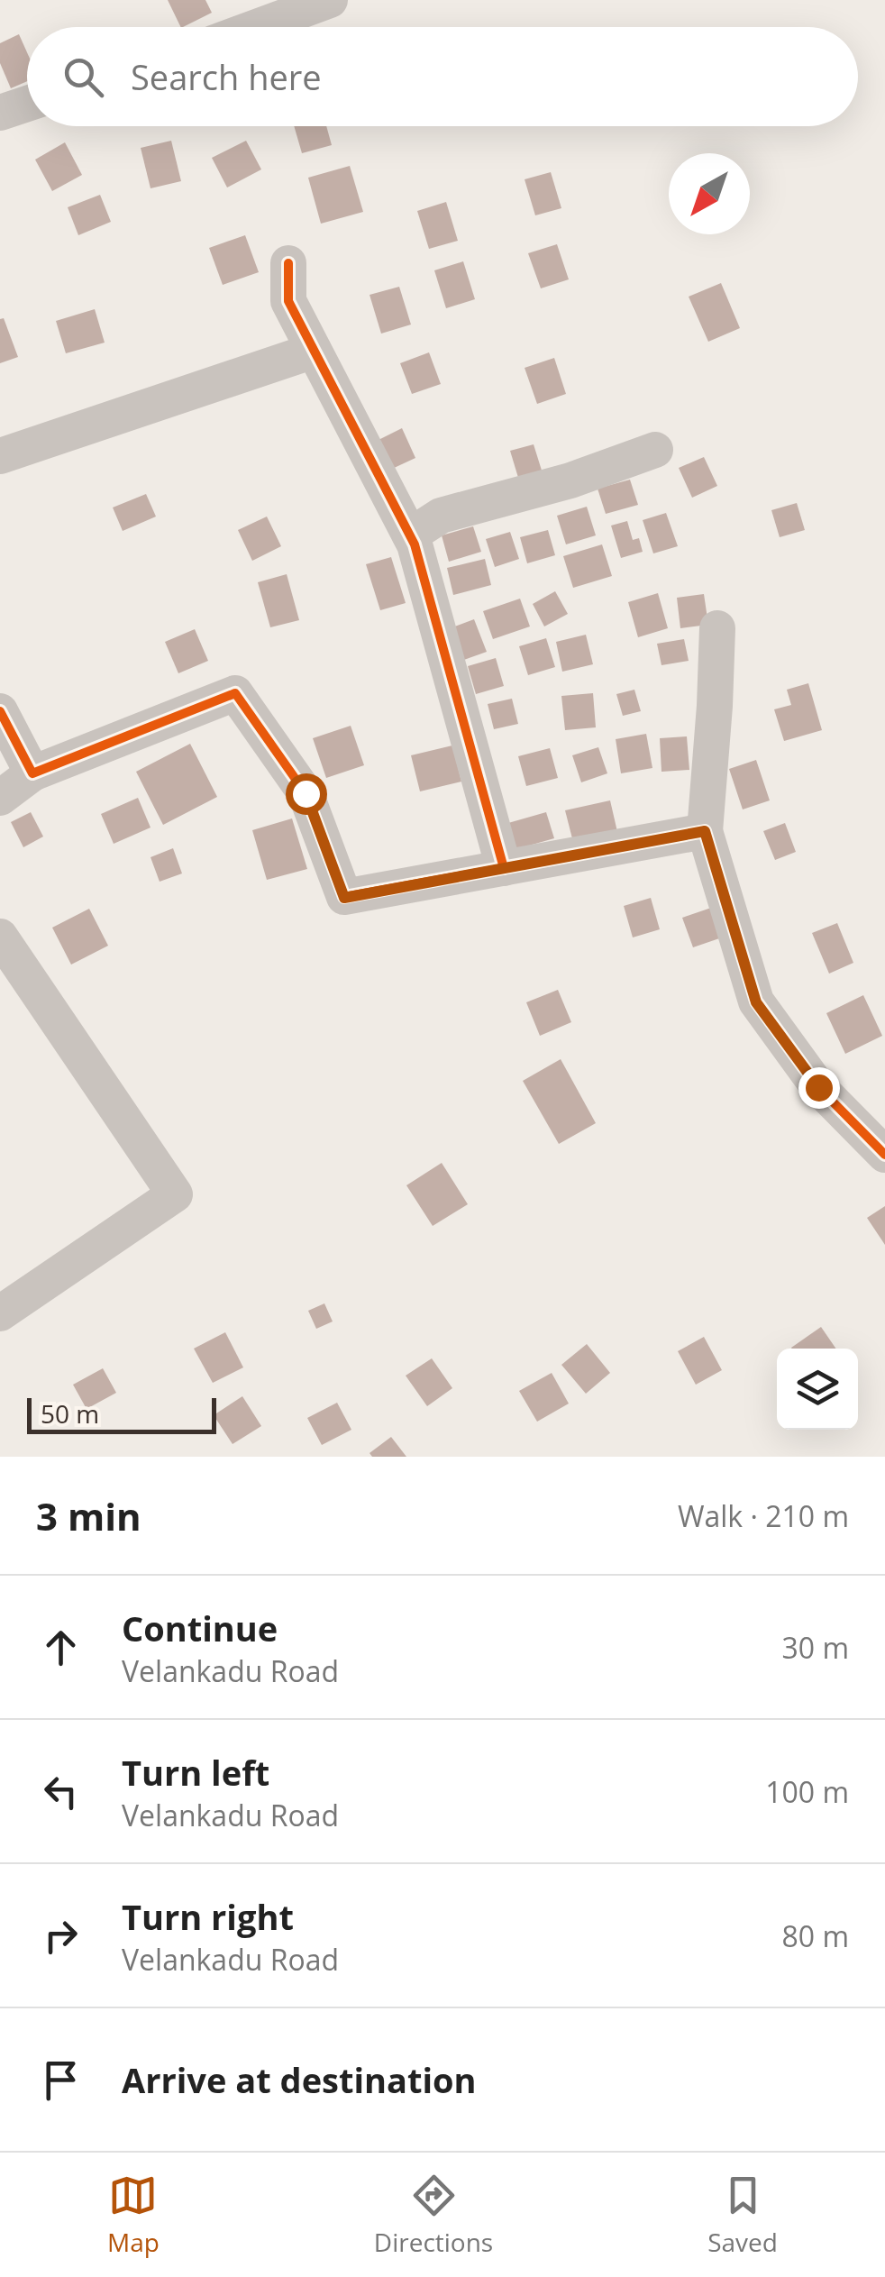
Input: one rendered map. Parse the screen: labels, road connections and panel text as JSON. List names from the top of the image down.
{
  "scale_bar": "50 m",
  "north": "bottom left",
  "page": {
    "search": "Search here",
    "scale": "50 m",
    "heading": ["3 min", "Walk · 210 m"],
    "list": [
      ["Continue", "Velankadu Road", "30 m"],
      ["Turn left", "Velankadu Road", "100 m"],
      ["Turn right", "Velankadu Road", "80 m"],
      "Arrive at destination"
    ],
    "nav": ["Map", "Directions", "Saved"]
  }
}
